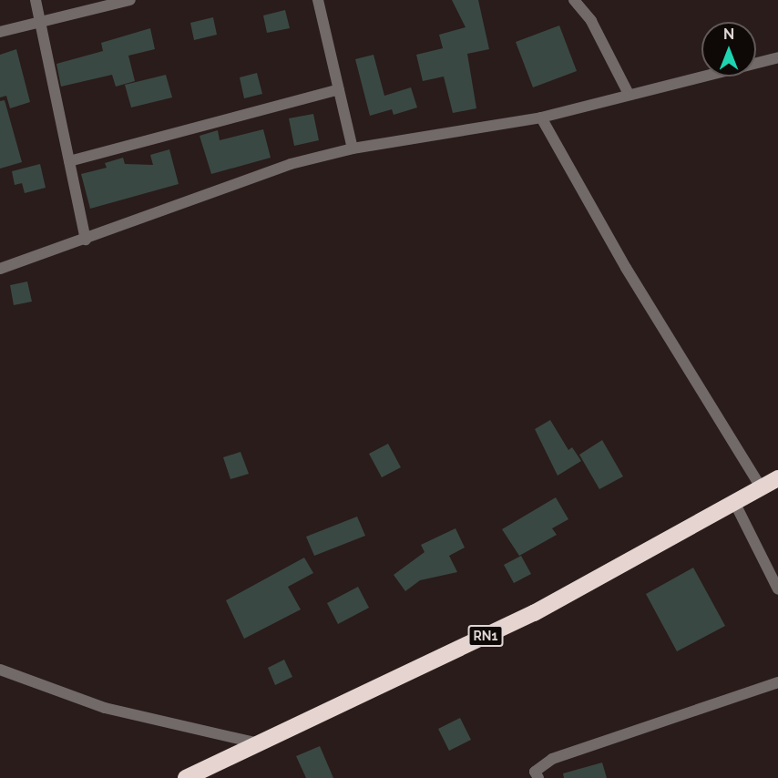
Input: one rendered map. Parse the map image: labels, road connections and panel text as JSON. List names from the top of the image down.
{
  "streets": {
    "highway": ["RN1"]
  },
  "north": "top"
}
